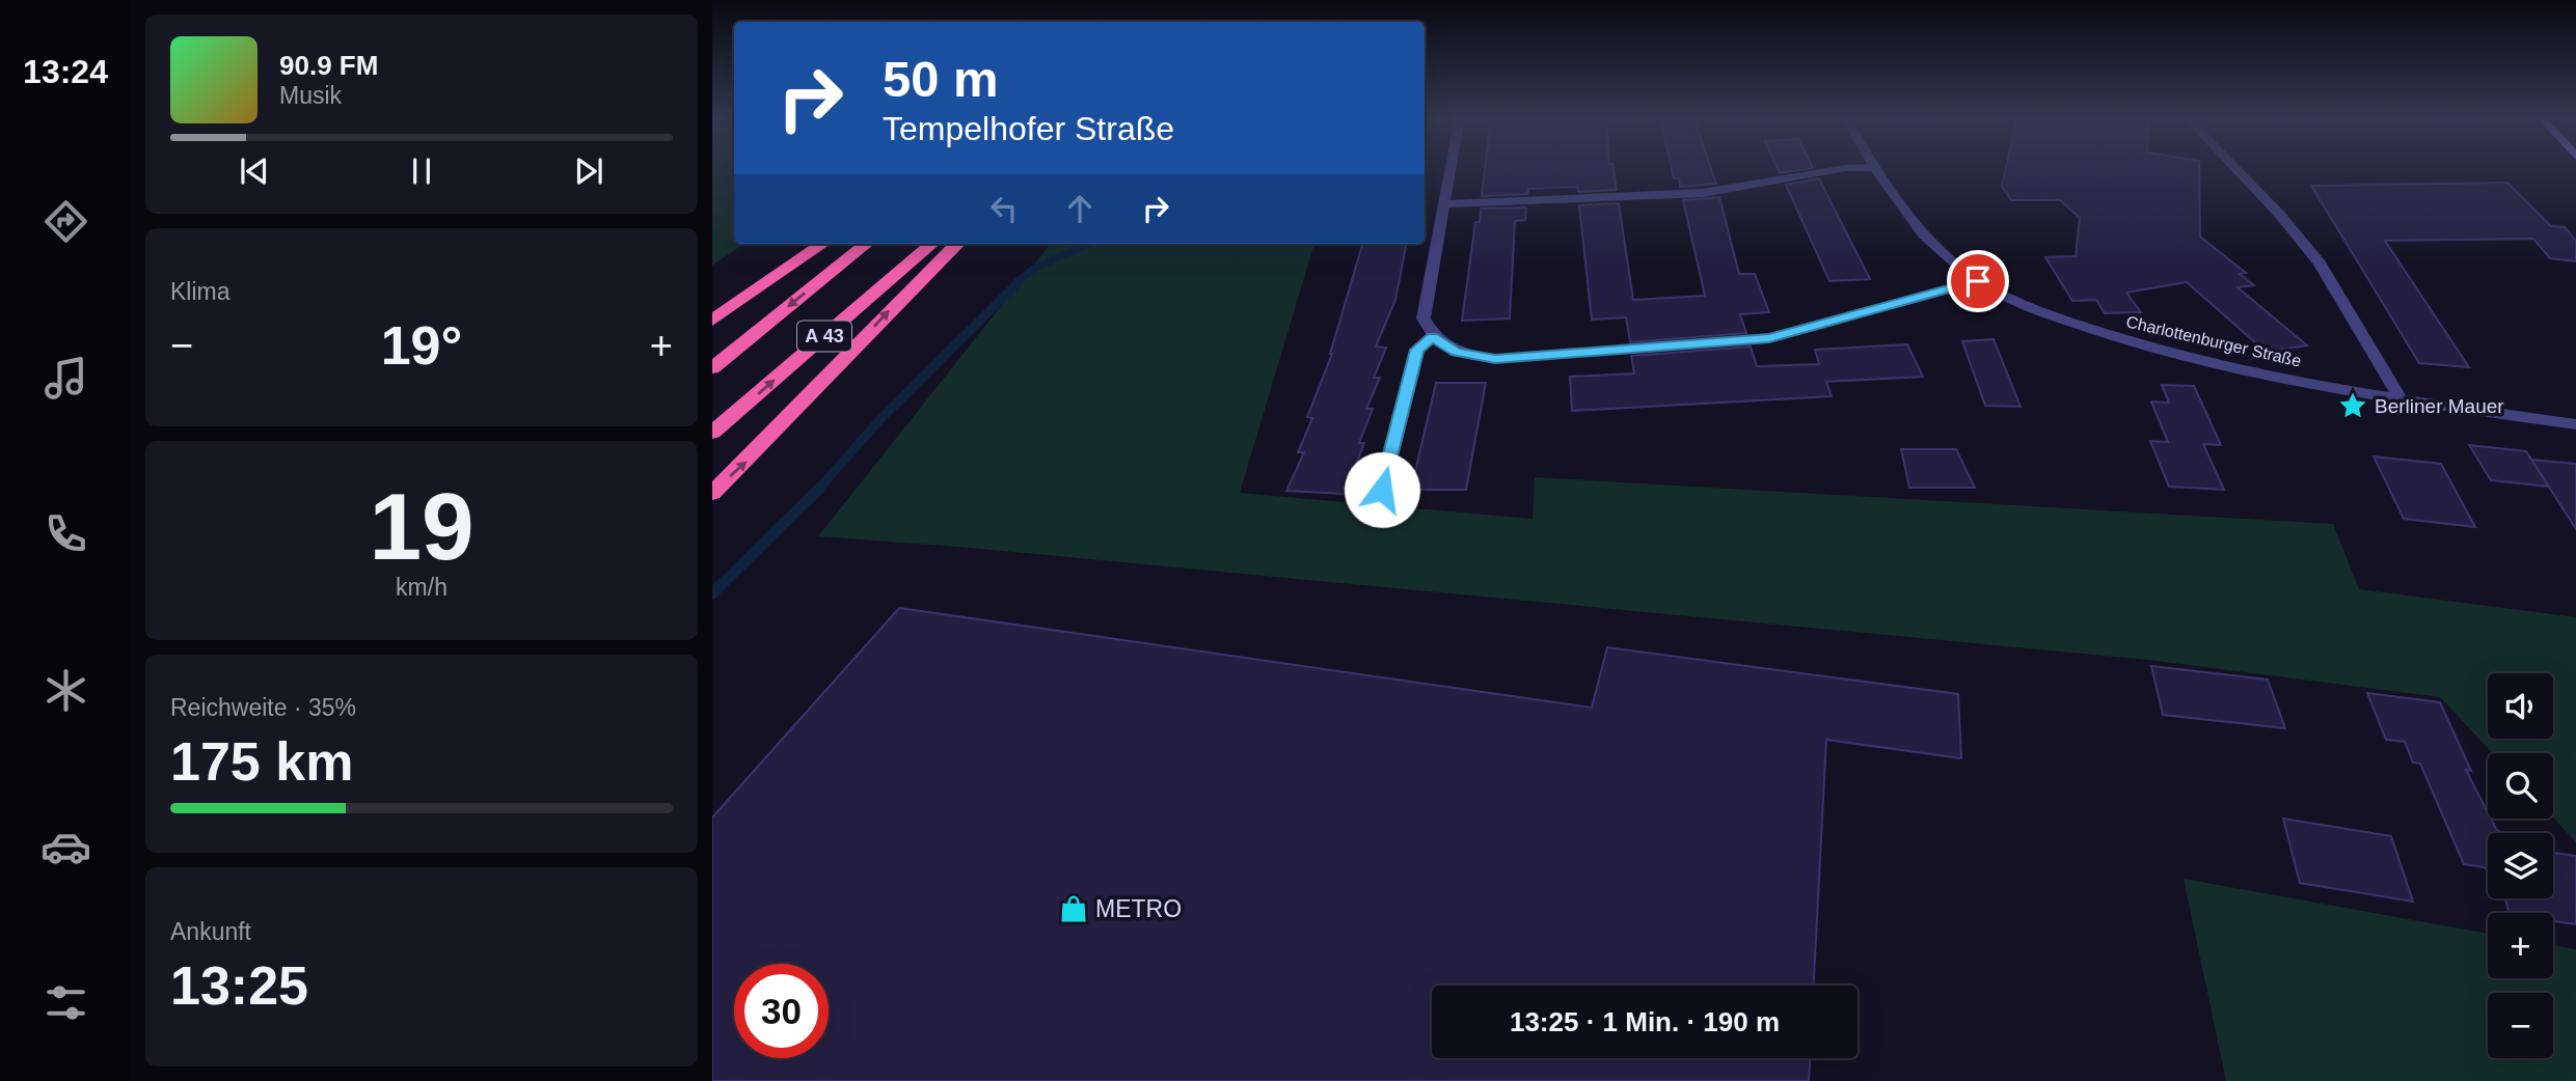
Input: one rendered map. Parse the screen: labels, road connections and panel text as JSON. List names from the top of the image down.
{
  "streets": {
    "highway": ["A 43"],
    "street": ["Charlottenburger Straße"]
  },
  "places": {
    "place": ["Berliner Mauer"],
    "shop": ["METRO"]
  },
  "page": {
    "tabs": "13:24",
    "turn": ["50 m", "Tempelhofer Straße"],
    "song": ["90.9 FM", "Musik"],
    "tile": [
      "Klima",
      ["19", "km/h"],
      ["Reichweite · 35%", "175 km"],
      ["Ankunft", "13:25"]
    ],
    "heat": ["−", "19°", "+"],
    "map_buttons": ["+", "−"],
    "limit": "30",
    "trip": "13:25 · 1 Min. · 190 m"
  }
}
